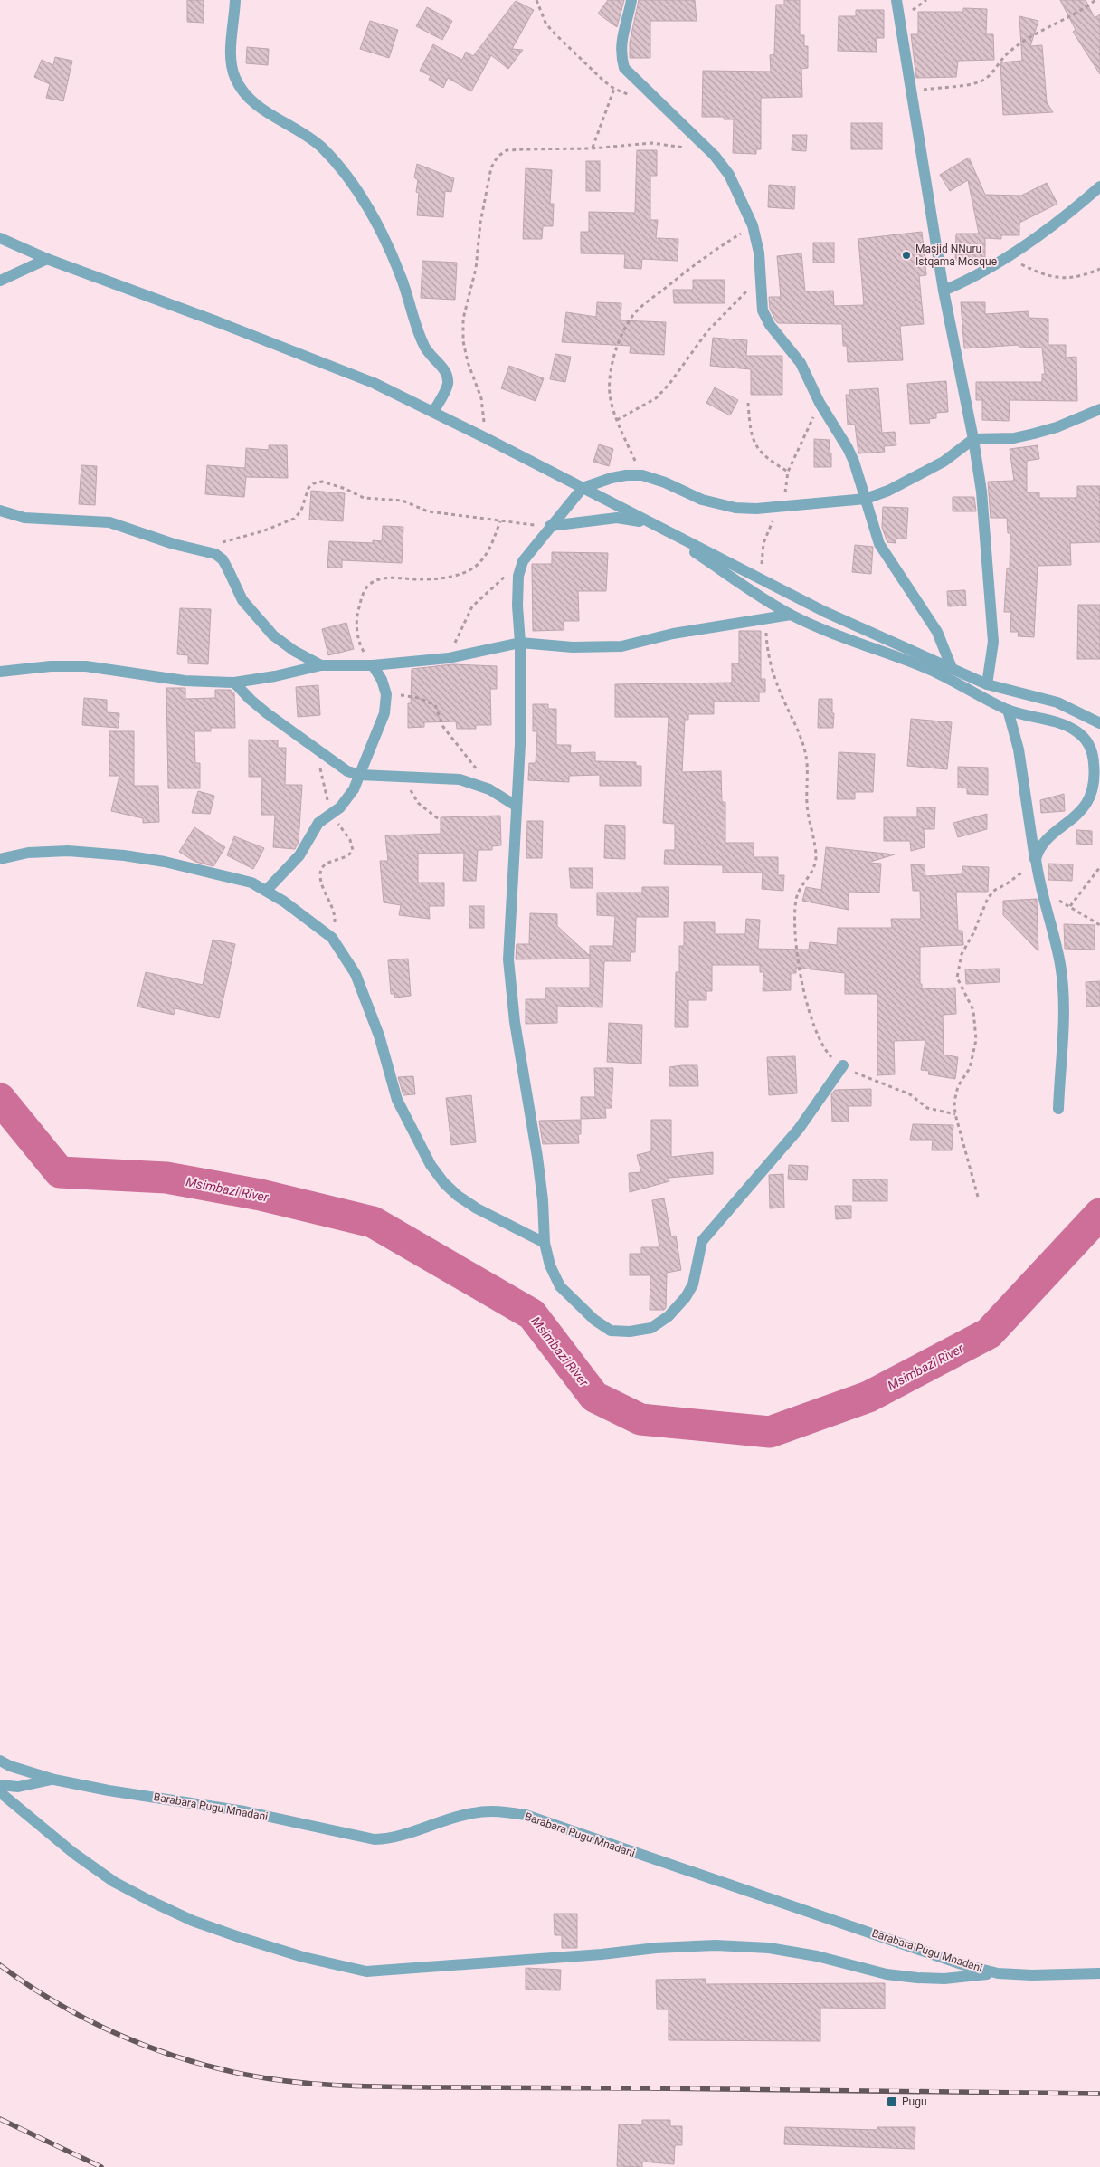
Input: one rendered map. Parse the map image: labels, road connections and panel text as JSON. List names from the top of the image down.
{
  "streets": {
    "street": ["Barabara Pugu Mnadani"]
  },
  "water": ["Msimbazi River"],
  "places": {
    "other": ["Masjid NNuru Istqama Mosque"],
    "transit": ["Pugu"]
  }
}
